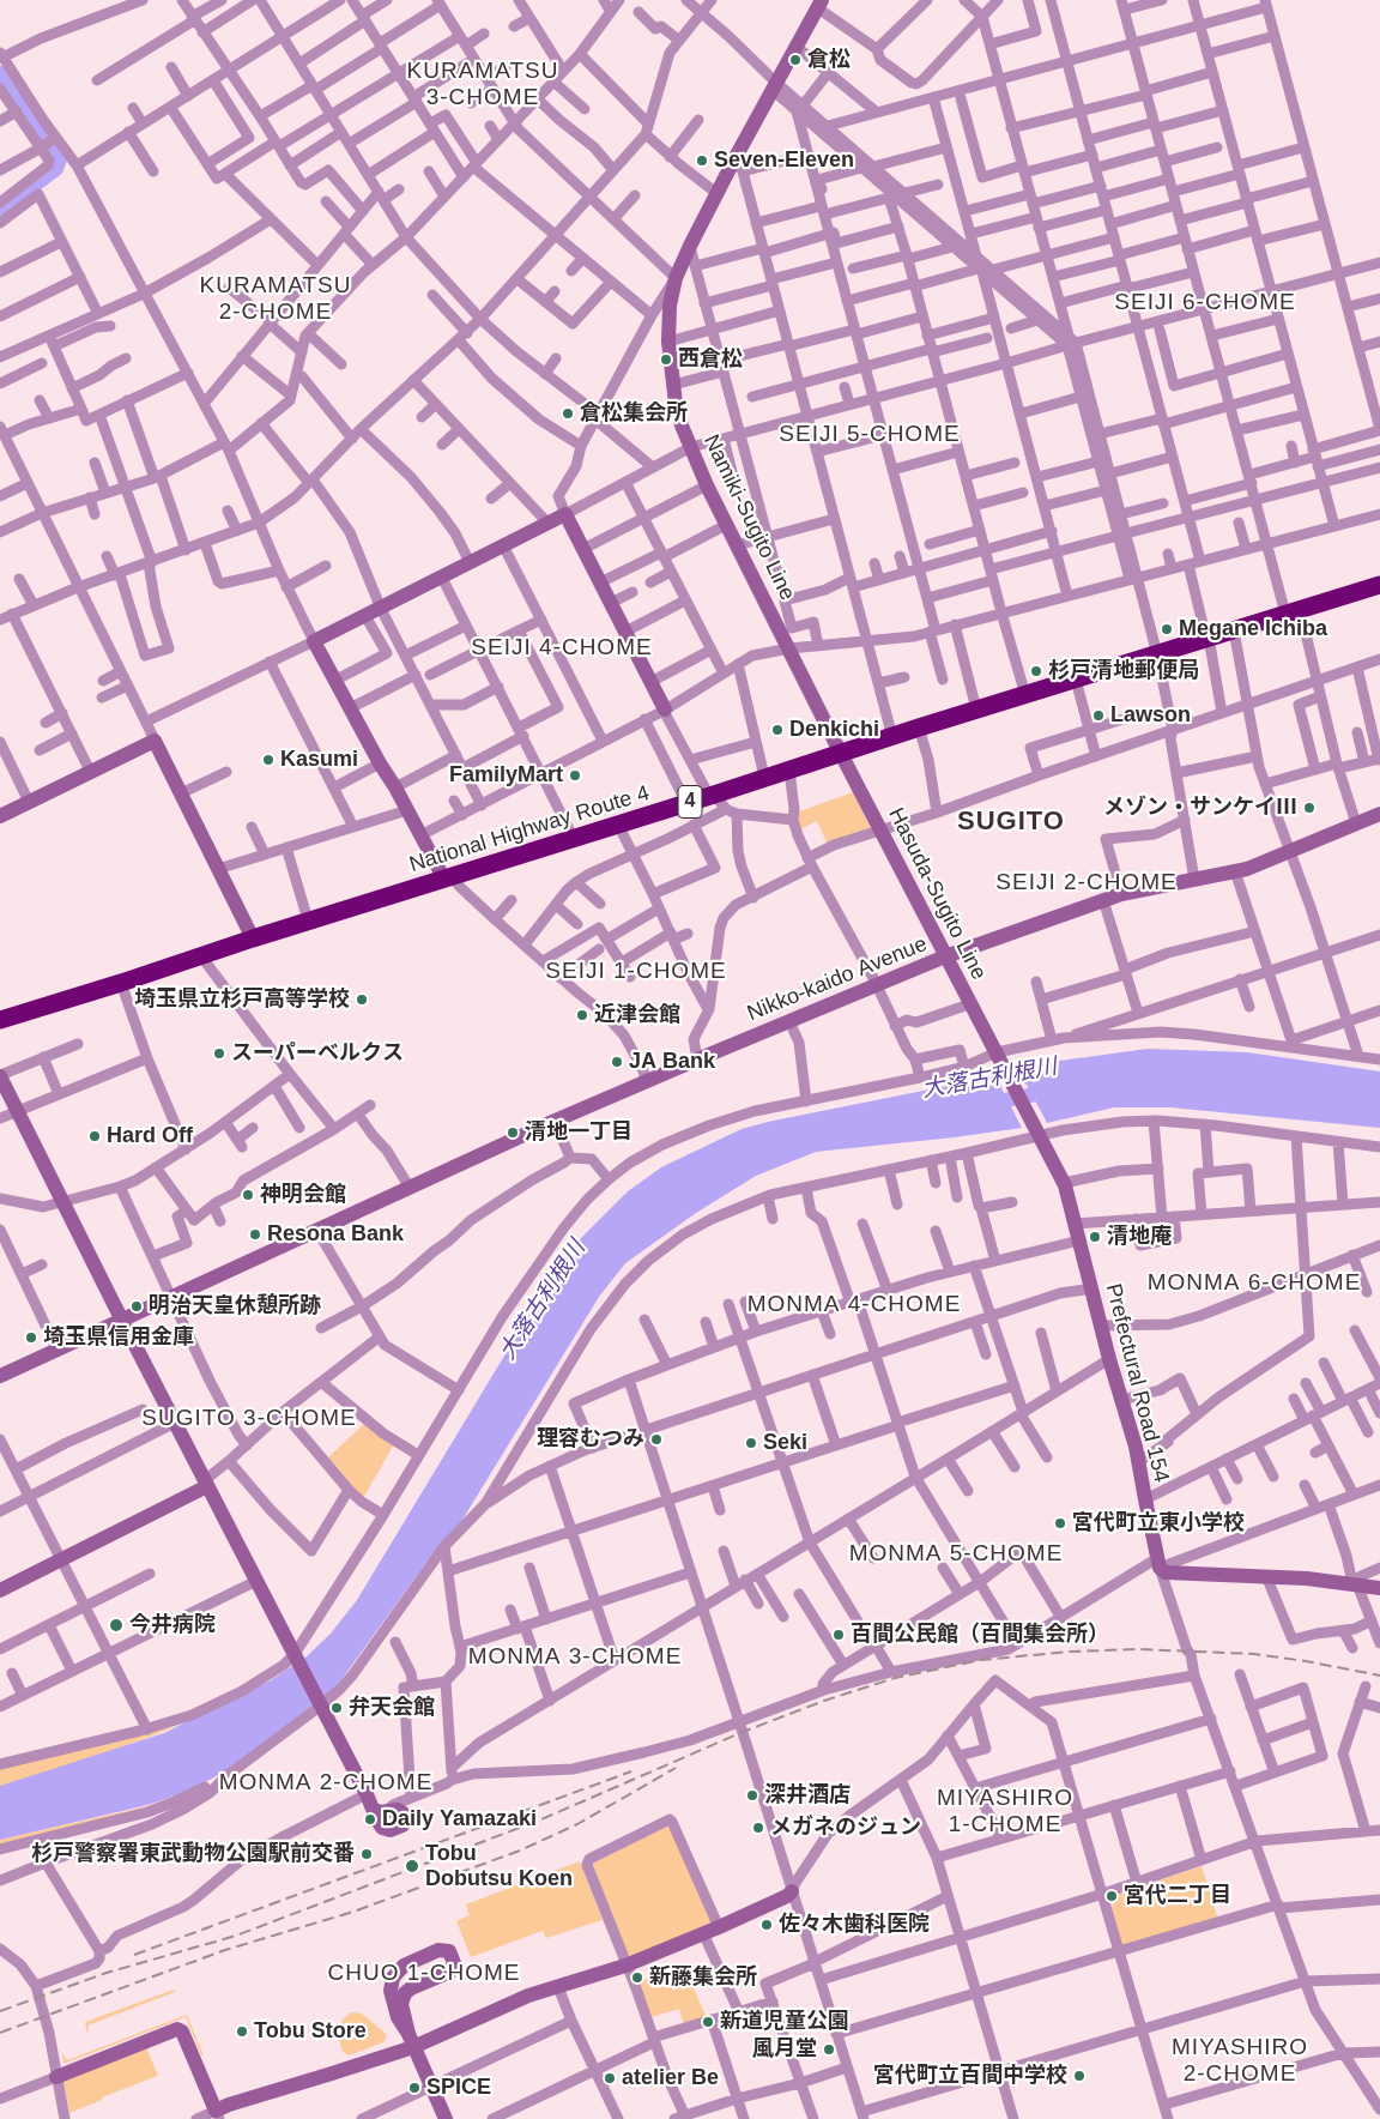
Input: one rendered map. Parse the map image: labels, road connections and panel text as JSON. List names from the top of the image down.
{
  "streets": {
    "highway": ["4", "National Highway Route 4"],
    "main road": [
      "Namiki-Sugito Line",
      "Hasuda-Sugito Line",
      "Nikko-kaido Avenue",
      "Prefectural Road 154"
    ]
  },
  "crossings": [
    ["Namiki-Sugito Line", "National Highway Route 4"],
    ["Namiki-Sugito Line", "Hasuda-Sugito Line"],
    ["National Highway Route 4", "Hasuda-Sugito Line"],
    ["Hasuda-Sugito Line", "Nikko-kaido Avenue"],
    ["Hasuda-Sugito Line", "Prefectural Road 154"]
  ],
  "districts": [
    "KURAMATSU 3-CHOME",
    "KURAMATSU 2-CHOME",
    "SEIJI 6-CHOME",
    "SEIJI 5-CHOME",
    "SEIJI 4-CHOME",
    "SUGITO",
    "SEIJI 2-CHOME",
    "SEIJI 1-CHOME",
    "MONMA 6-CHOME",
    "MONMA 4-CHOME",
    "SUGITO 3-CHOME",
    "MONMA 5-CHOME",
    "MONMA 3-CHOME",
    "MONMA 2-CHOME",
    "MIYASHIRO 1-CHOME",
    "CHUO 1-CHOME",
    "MIYASHIRO 2-CHOME"
  ],
  "water": ["大落古利根川"],
  "places": [
    "倉松",
    "Seven-Eleven",
    "西倉松",
    "倉松集会所",
    "Megane Ichiba",
    "杉戸清地郵便局",
    "Lawson",
    "Denkichi",
    "Kasumi",
    "FamilyMart",
    "メゾン・サンケイⅢ",
    "埼玉県立杉戸高等学校",
    "近津会館",
    "スーパーベルクス",
    "JA Bank",
    "清地一丁目",
    "Hard Off",
    "神明会館",
    "Resona Bank",
    "清地庵",
    "明治天皇休憩所跡",
    "埼玉県信用金庫",
    "理容むつみ",
    "Seki",
    "宮代町立東小学校",
    "今井病院",
    "百間公民館（百間集会所）",
    "弁天会館",
    "深井酒店",
    "Daily Yamazaki",
    "メガネのジュン",
    "杉戸警察署東武動物公園駅前交番",
    "Tobu Dobutsu Koen",
    "宮代二丁目",
    "佐々木歯科医院",
    "新藤集会所",
    "新道児童公園",
    "Tobu Store",
    "風月堂",
    "宮代町立百間中学校",
    "atelier Be",
    "SPICE"
  ]
}
